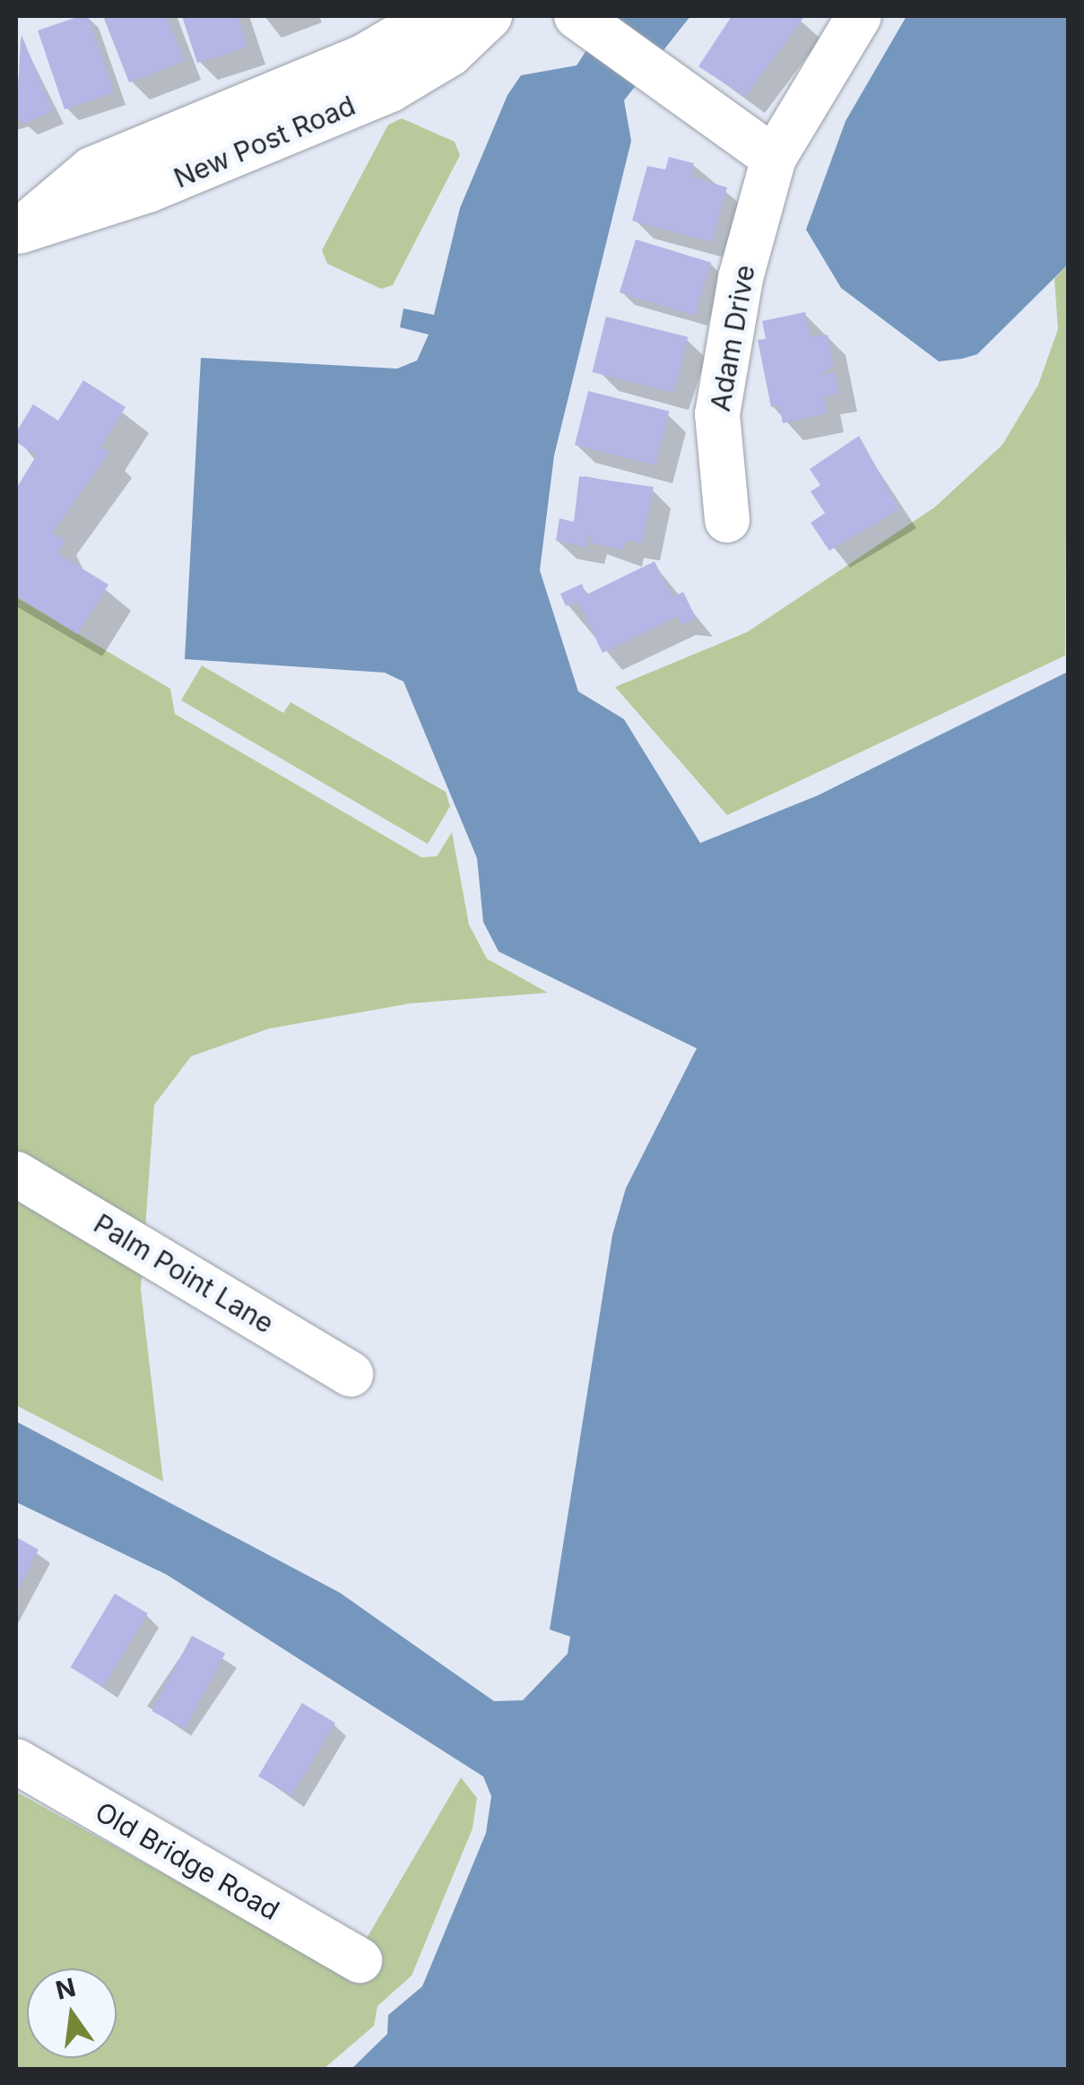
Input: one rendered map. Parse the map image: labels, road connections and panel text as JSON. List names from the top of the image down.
{
  "streets": {
    "street": [
      "New Post Road",
      "Adam Drive",
      "Palm Point Lane",
      "Old Bridge Road"
    ]
  },
  "north": "top"
}
